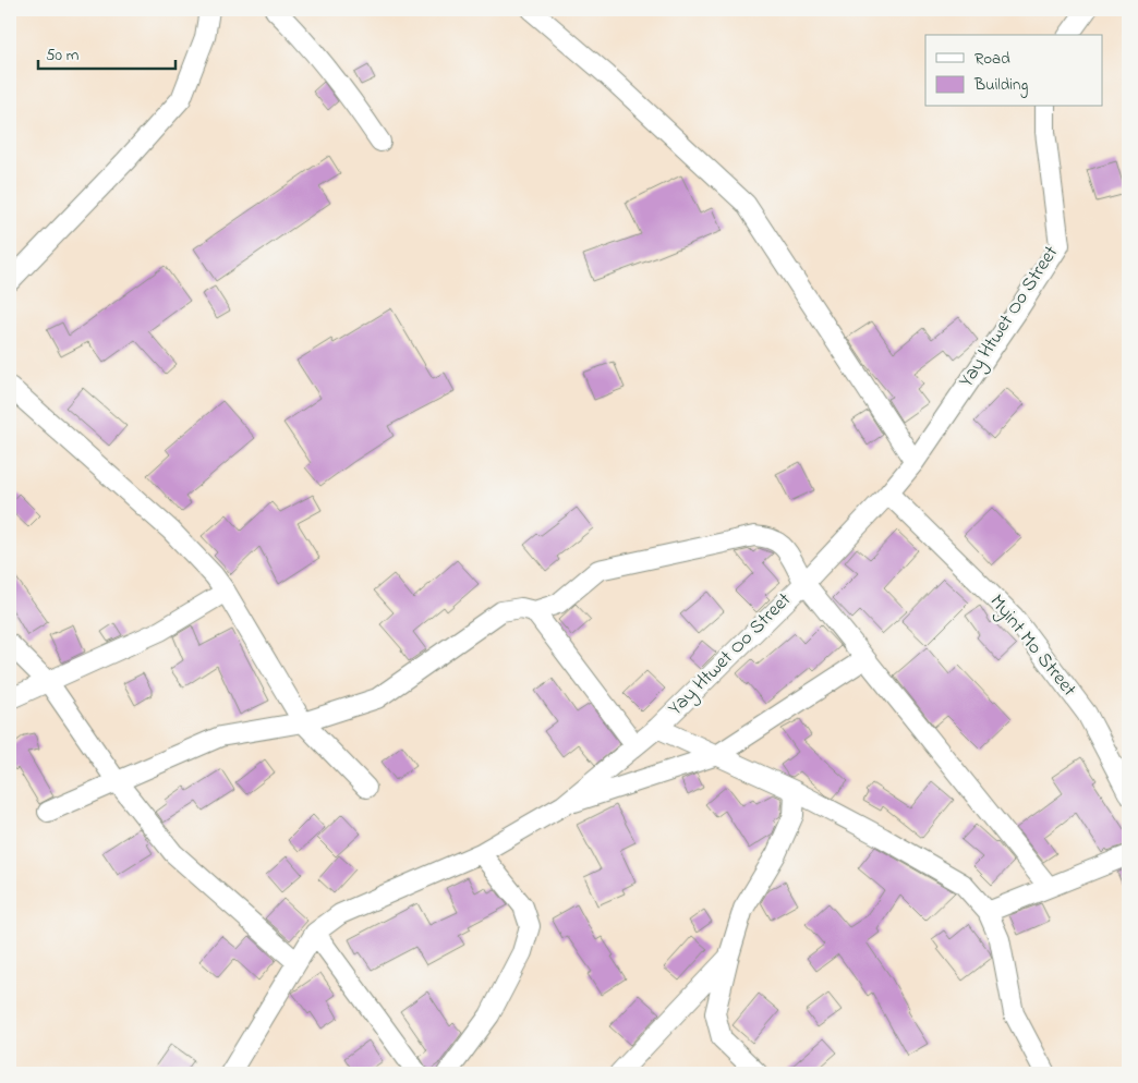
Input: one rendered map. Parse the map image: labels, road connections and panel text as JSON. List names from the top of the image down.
{
  "streets": {
    "street": ["Yay Htwet Oo Street", "Myint Mo Street"]
  },
  "crossings": [
    ["Yay Htwet Oo Street", "Myint Mo Street"]
  ],
  "legend": ["Road", "Building"],
  "scale_bar": "50 m"
}
